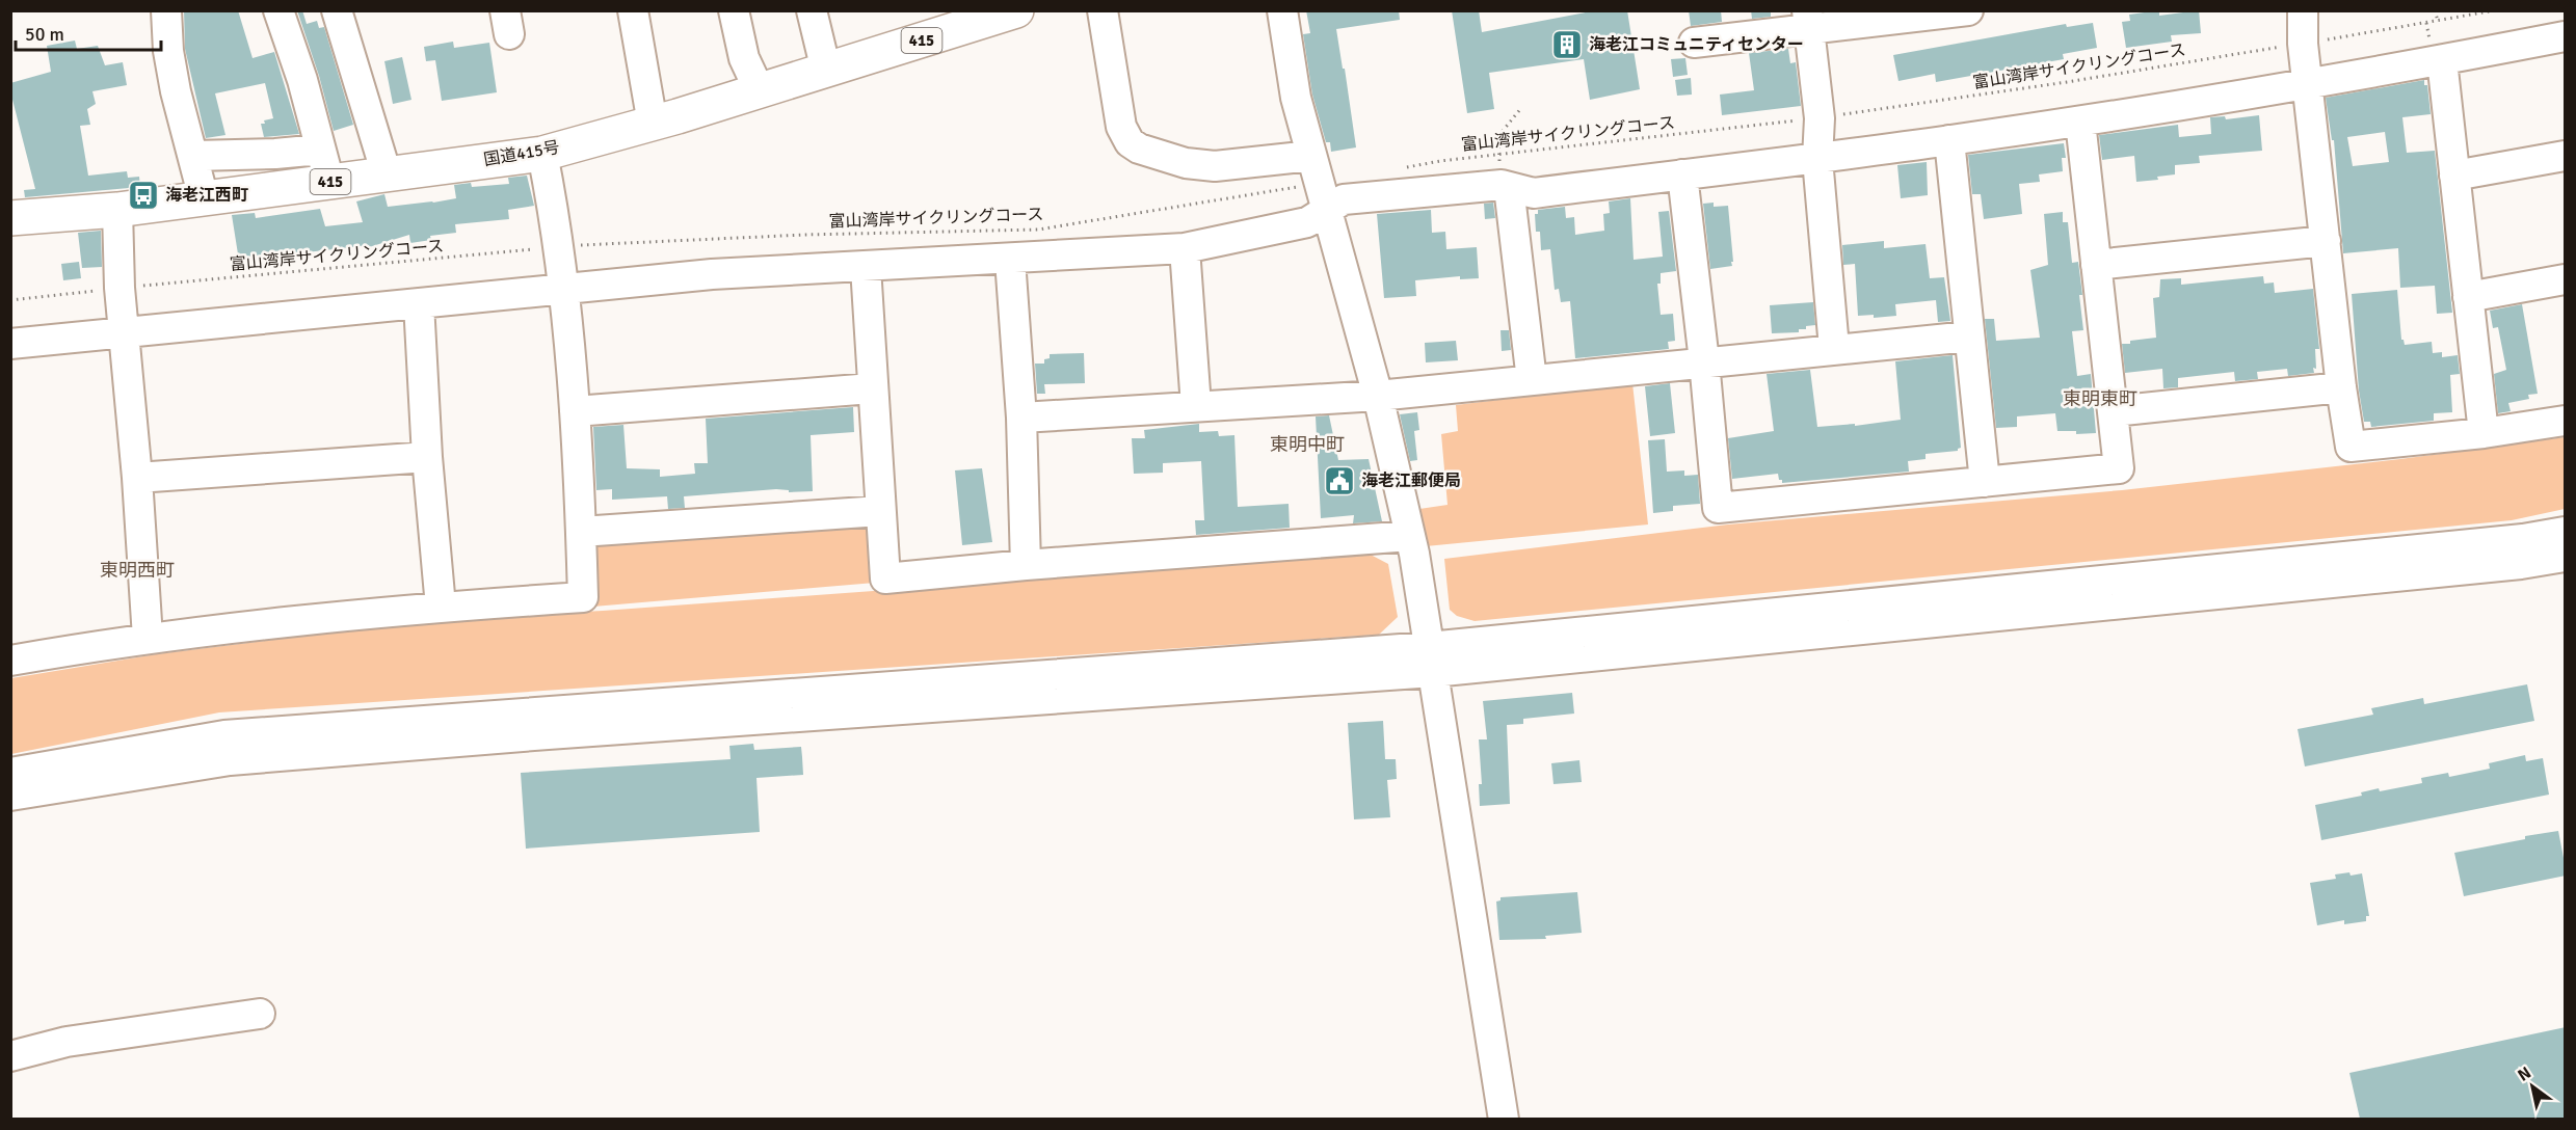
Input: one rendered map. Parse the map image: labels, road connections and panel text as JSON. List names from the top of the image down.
{
  "streets": {
    "highway": ["415", "国道415号"],
    "path": ["富山湾岸サイクリングコース"]
  },
  "districts": ["東明東町", "東明中町", "東明西町"],
  "places": {
    "building": ["海老江コミュニティセンター"],
    "bus stop": ["海老江西町"],
    "public building": ["海老江郵便局"]
  },
  "scale_bar": "50 m",
  "north": "top left"
}
